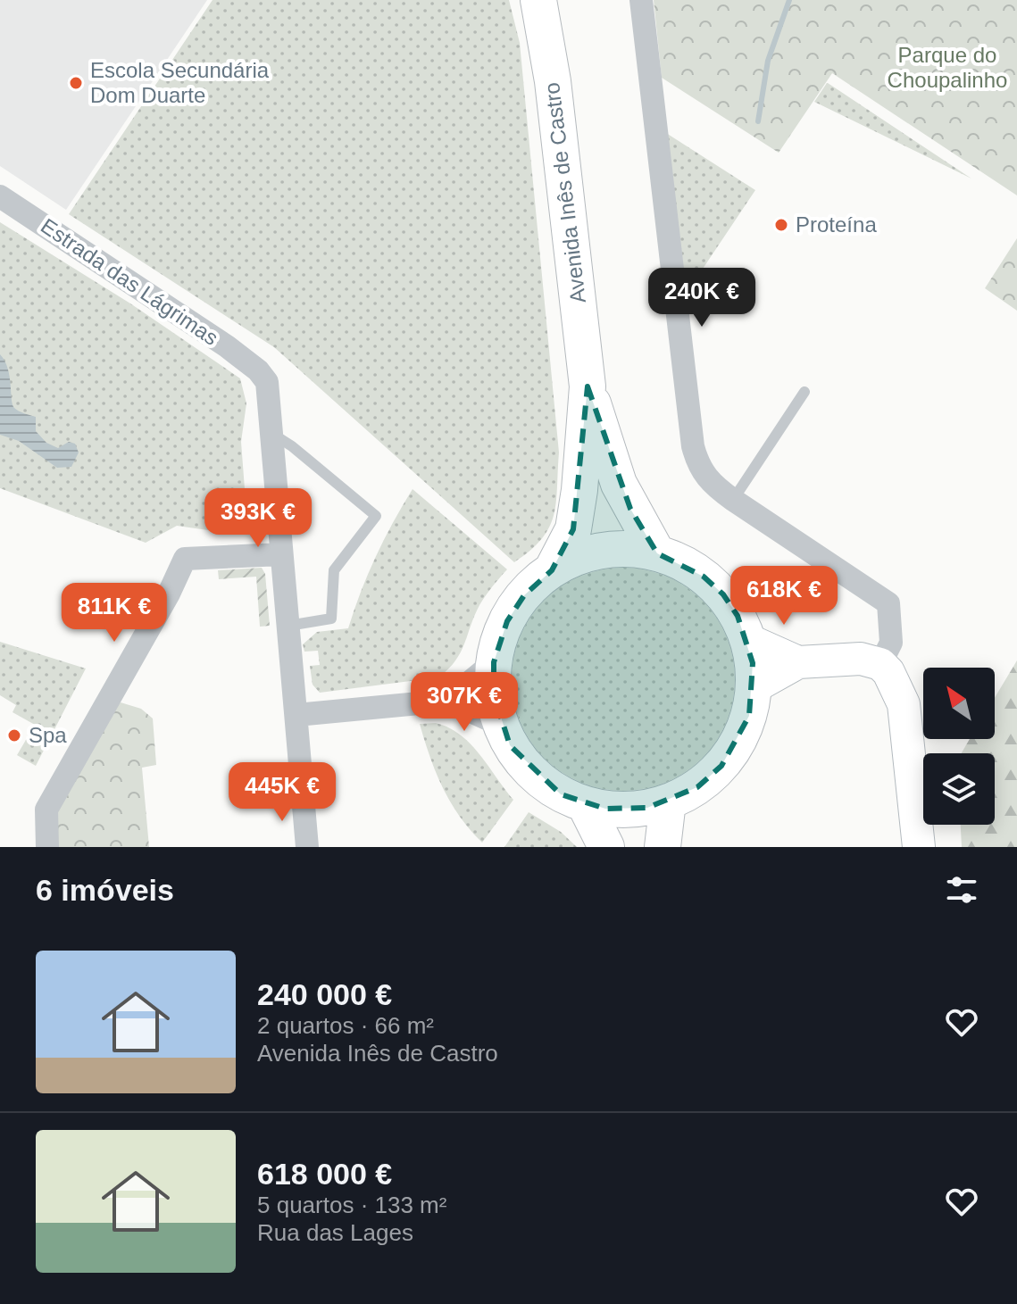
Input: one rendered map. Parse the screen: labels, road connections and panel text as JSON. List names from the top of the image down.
{
  "streets": {
    "main road": ["Avenida Inês de Castro"],
    "street": ["Estrada das Lágrimas"]
  },
  "parks": ["Parque do Choupalinho"],
  "places": ["Escola Secundária Dom Duarte", "Proteína", "Spa"],
  "north": "top left",
  "page": {
    "price": [
      "240K €",
      "393K €",
      "618K €",
      "811K €",
      "307K €",
      "445K €"
    ],
    "heading": "6 imóveis",
    "list": [
      {
        "name": "240 000 €",
        "note": "2 quartos · 66 m² · Avenida Inês de Castro"
      },
      {
        "name": "618 000 €",
        "note": "5 quartos · 133 m² · Rua das Lages"
      }
    ]
  }
}
